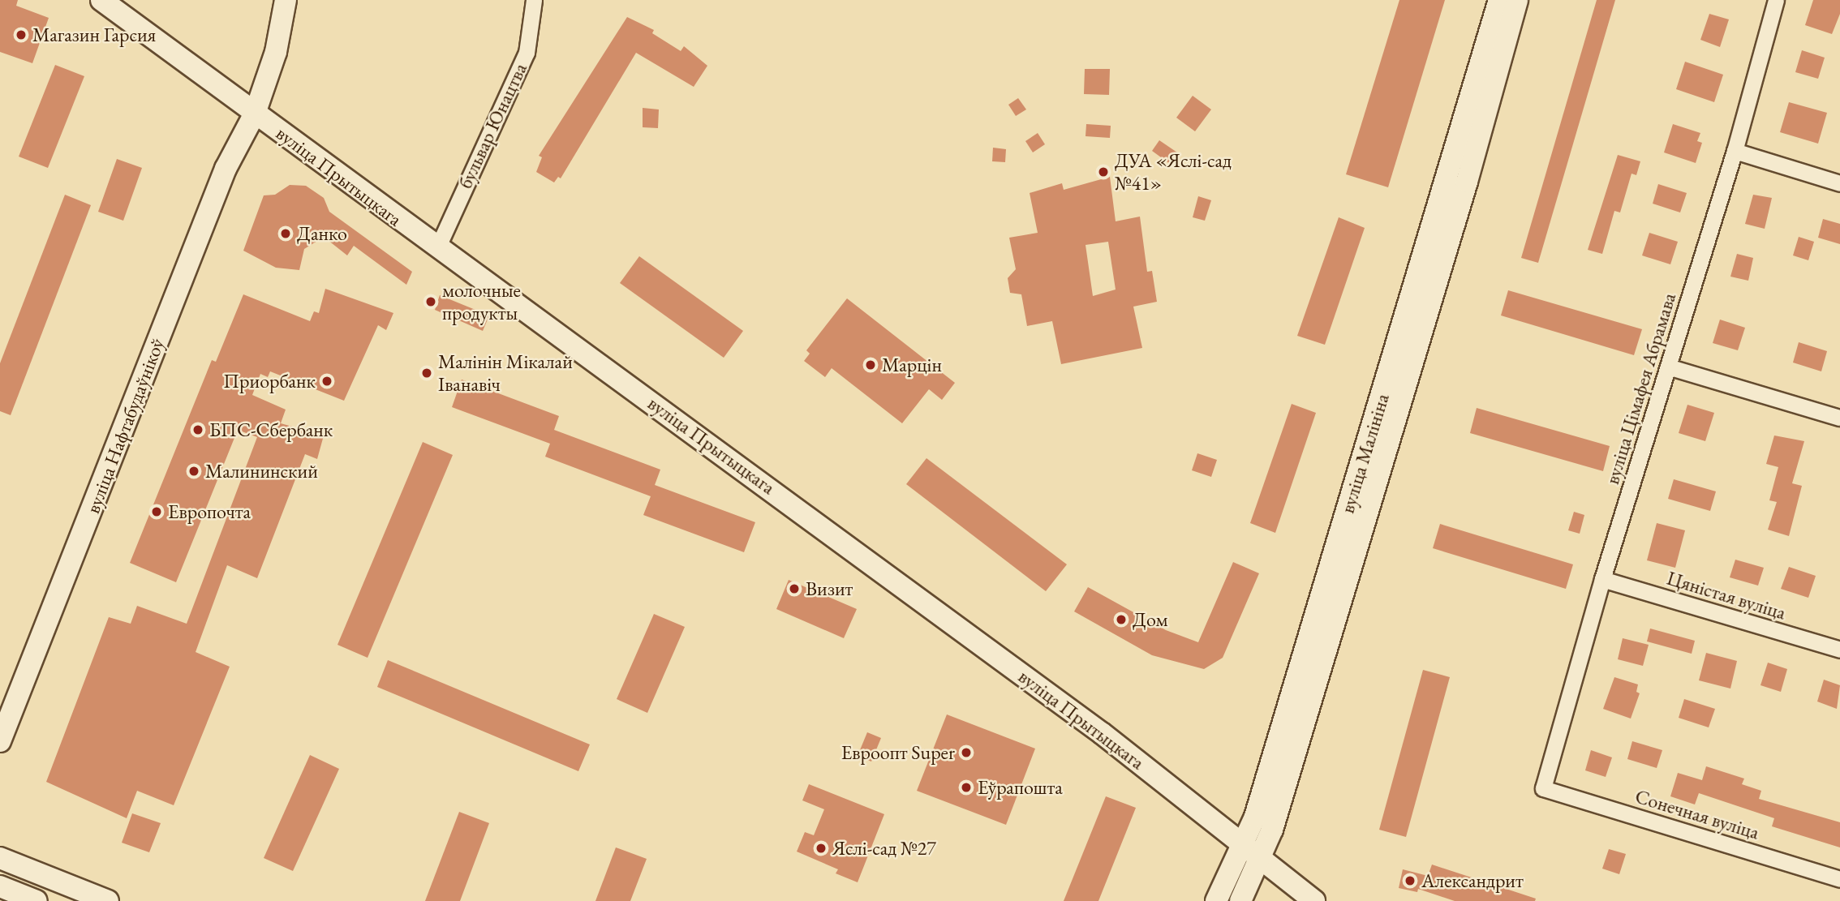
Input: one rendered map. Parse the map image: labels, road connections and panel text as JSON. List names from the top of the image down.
{
  "streets": {
    "main road": ["вуліца Прытыцкага", "вуліца Нафтабудаўнікоў", "вуліца Малініна"],
    "street": [
      "бульвар Юнацтва",
      "вуліца Цімафея Абрамава",
      "Цяністая вуліца",
      "Сонечная вуліца"
    ]
  },
  "crossings": [
    ["бульвар Юнацтва", "вуліца Прытыцкага"],
    ["вуліца Прытыцкага", "вуліца Нафтабудаўнікоў"],
    ["вуліца Прытыцкага", "вуліца Малініна"],
    ["вуліца Цімафея Абрамава", "Цяністая вуліца"],
    ["вуліца Цімафея Абрамава", "Сонечная вуліца"]
  ],
  "places": [
    "Магазин Гарсия",
    "ДУА «Яслі-сад №41»",
    "Данко",
    "молочные продукты",
    "Марцін",
    "Малінін Мікалай Іванавіч",
    "Приорбанк",
    "БПС-Сбербанк",
    "Малининский",
    "Европочта",
    "Визит",
    "Дом",
    "Евроопт Super",
    "Еўрапошта",
    "Яслі-сад №27",
    "Александрит"
  ]
}
